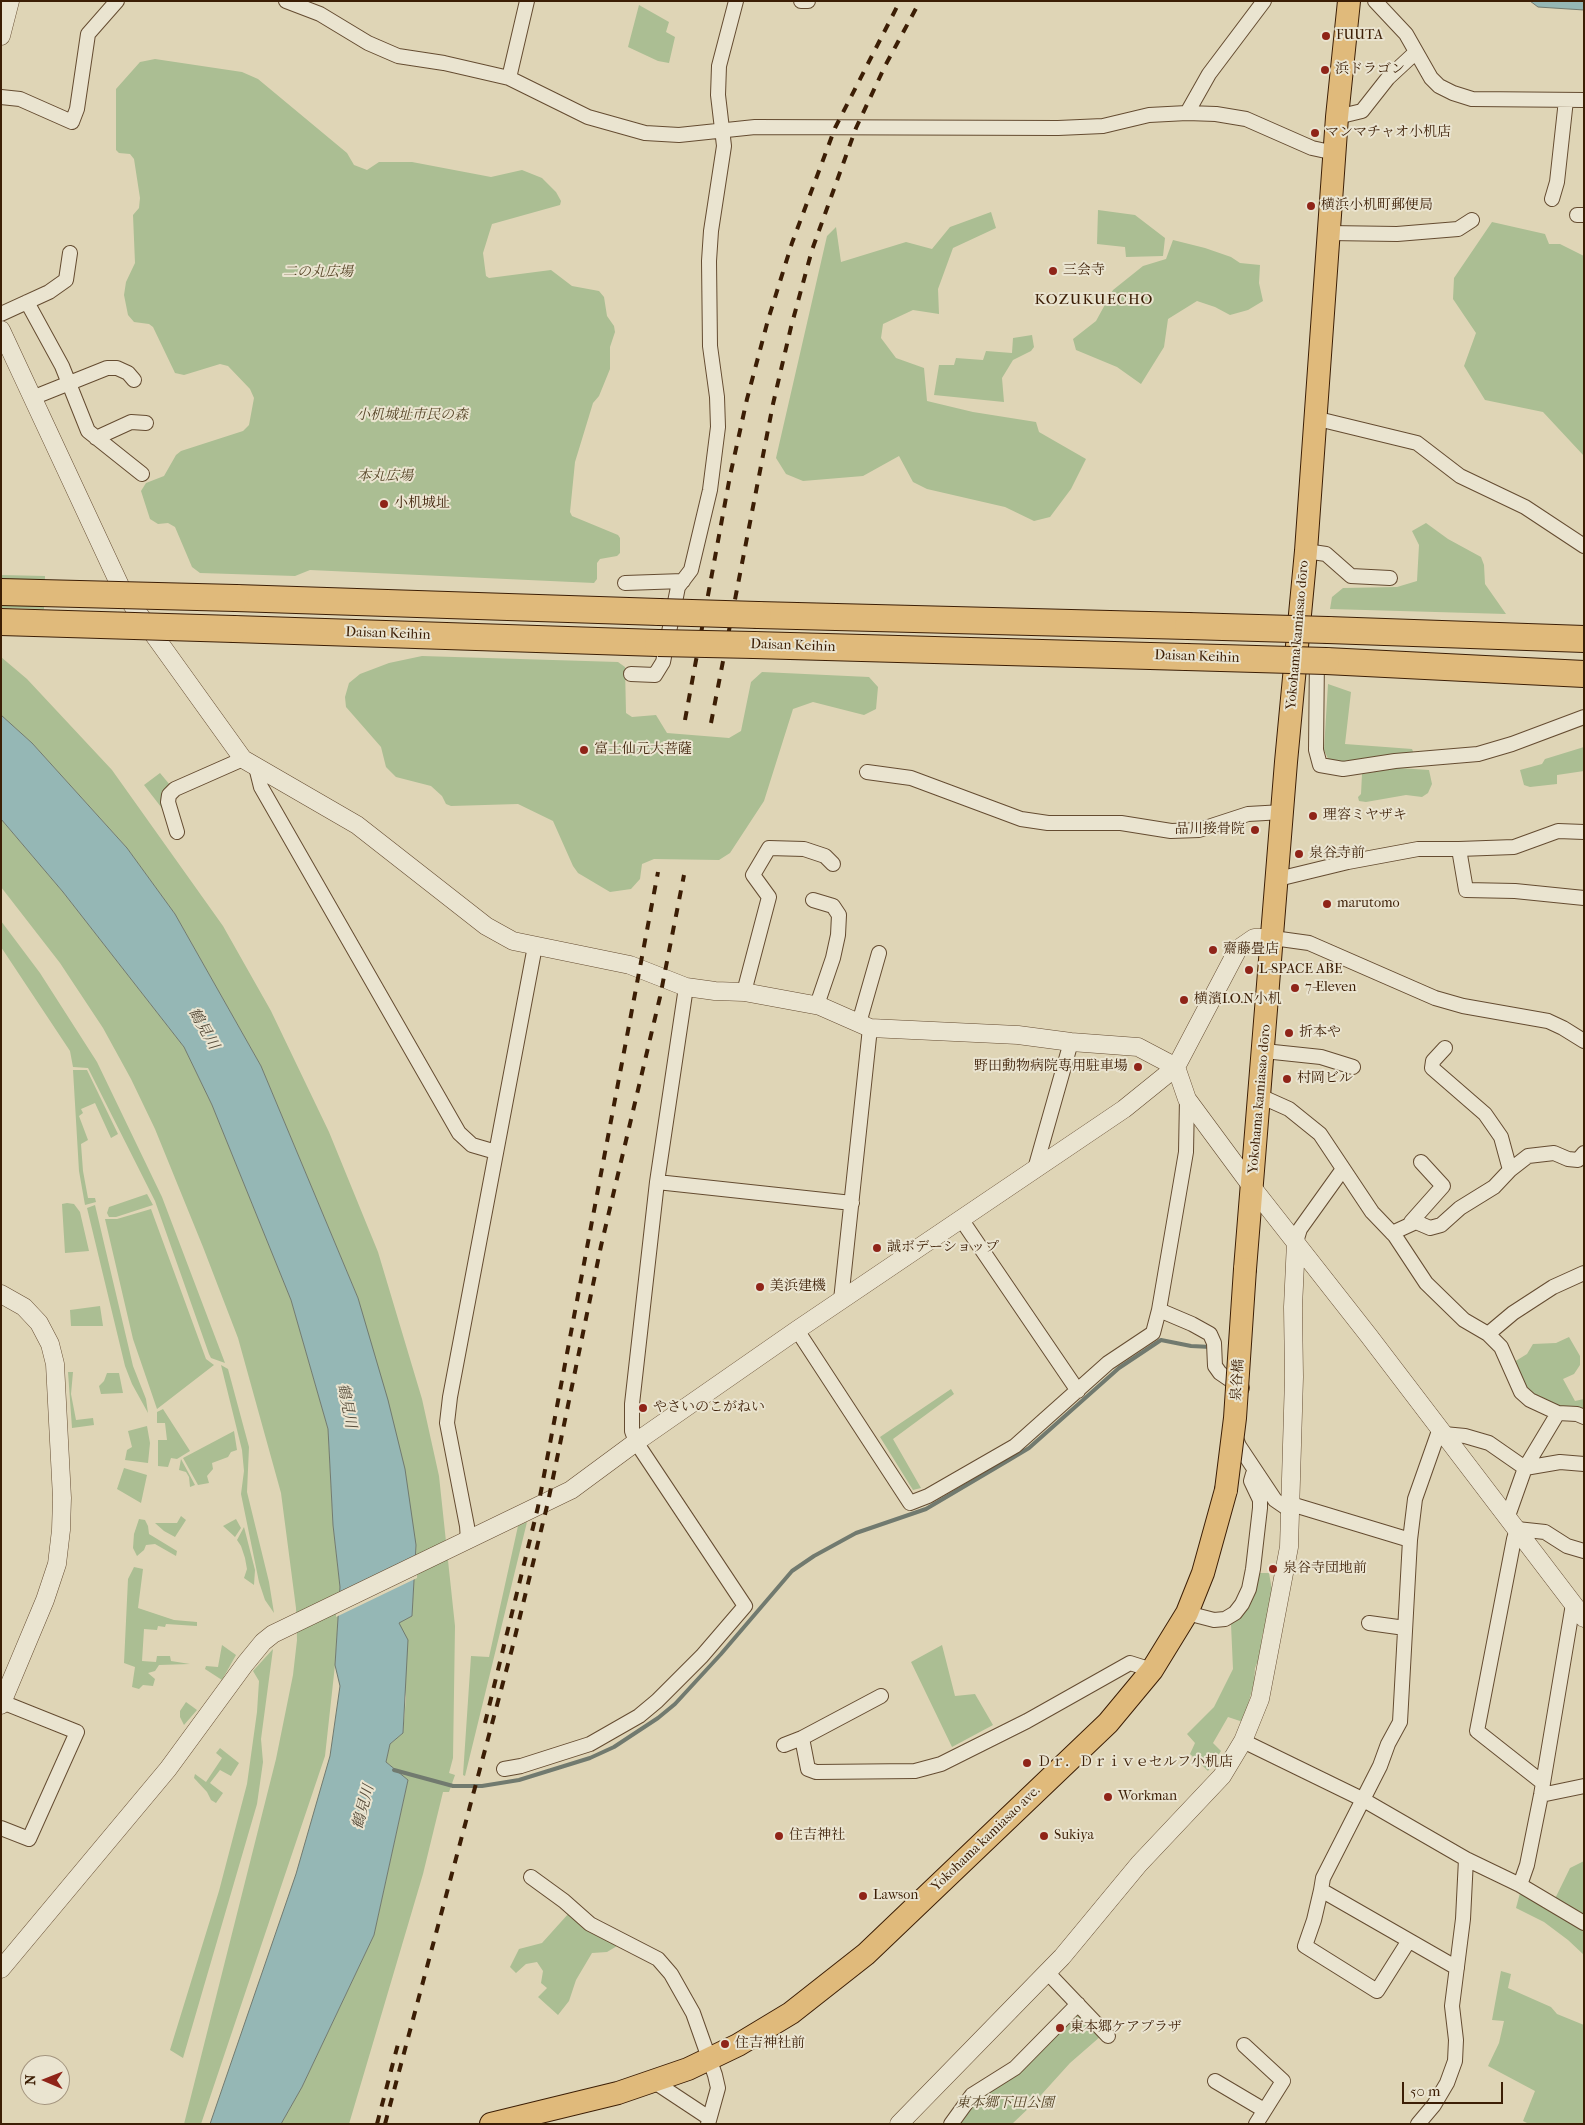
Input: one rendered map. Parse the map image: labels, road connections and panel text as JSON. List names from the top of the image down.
{
  "streets": {
    "highway": ["Daisan Keihin"],
    "main road": ["Yokohama kamiasao dōro", "泉谷橋", "Yokohama kamiasao ave."]
  },
  "crossings": [
    ["Yokohama kamiasao dōro", "泉谷橋"],
    ["泉谷橋", "Yokohama kamiasao ave."]
  ],
  "districts": ["KOZUKUECHO"],
  "water": ["鶴見川"],
  "parks": [
    "二の丸広場",
    "小机城址市民の森",
    "本丸広場",
    "東本郷下田公園"
  ],
  "places": [
    "FUUTA",
    "浜ドラゴン",
    "マンマチャオ小机店",
    "横浜小机町郵便局",
    "三会寺",
    "小机城址",
    "富士仙元大菩薩",
    "理容ミヤザキ",
    "品川接骨院",
    "泉谷寺前",
    "marutomo",
    "齋藤畳店",
    "L-SPACE ABE",
    "7-Eleven",
    "横濱I.O.N小机",
    "折本や",
    "野田動物病院専用駐車場",
    "村岡ビル",
    "誠ボデーショップ",
    "美浜建機",
    "やさいのこがねい",
    "泉谷寺団地前",
    "Ｄｒ．Ｄｒｉｖｅセルフ小机店",
    "Workman",
    "住吉神社",
    "Sukiya",
    "Lawson",
    "東本郷ケアプラザ",
    "住吉神社前"
  ],
  "scale_bar": "50 m",
  "north": "left"
}
